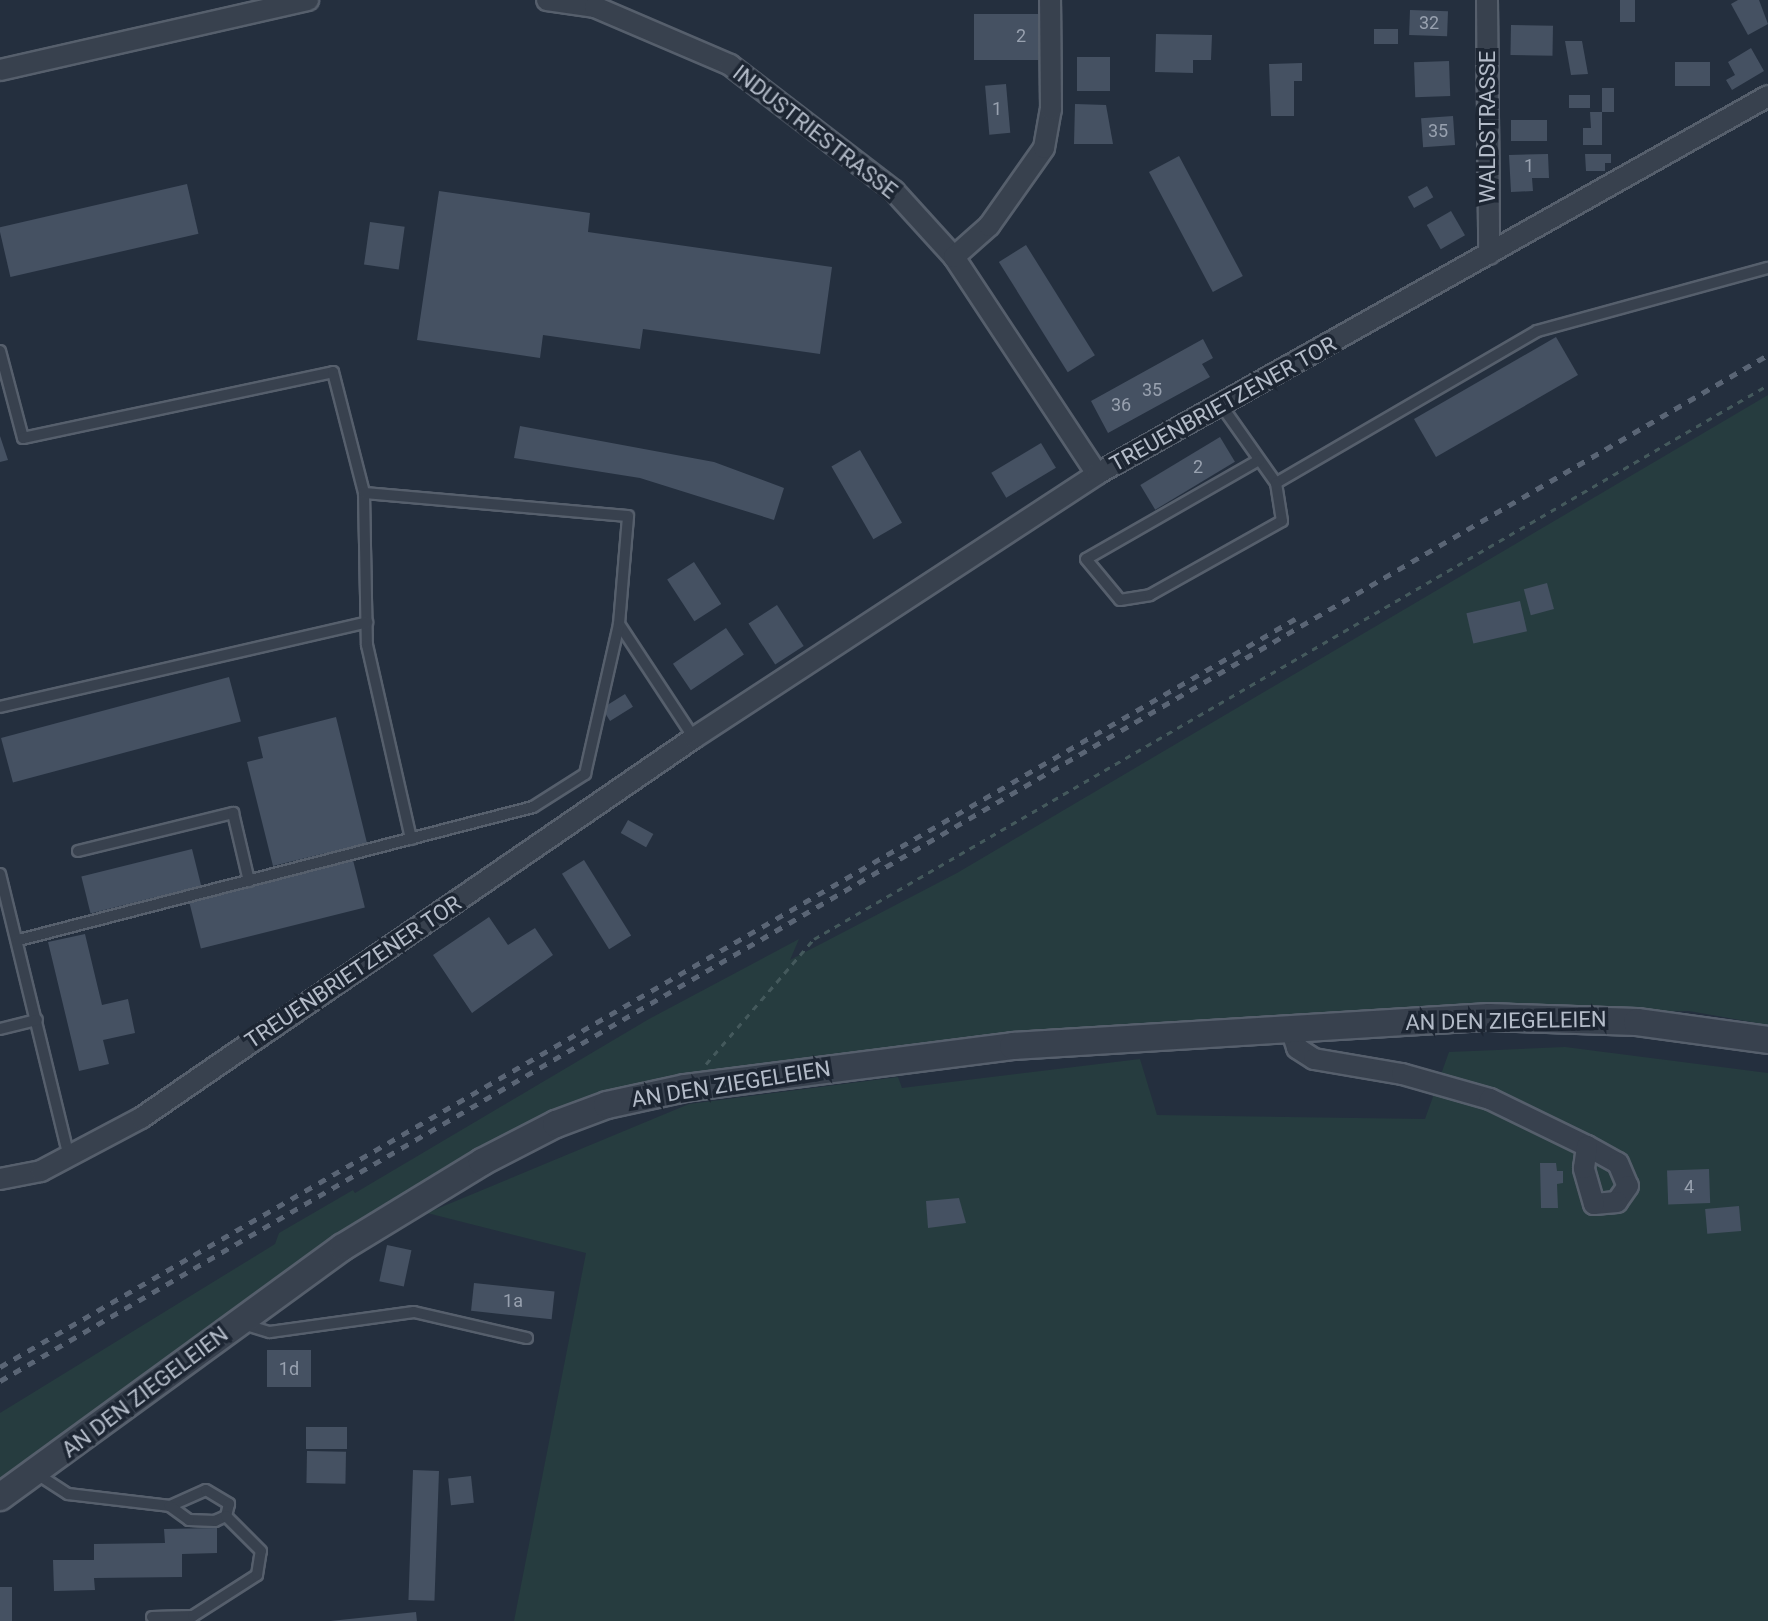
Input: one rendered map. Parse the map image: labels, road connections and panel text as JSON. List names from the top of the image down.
{
  "streets": {
    "street": [
      "WALDSTRASSE",
      "INDUSTRIESTRASSE",
      "TREUENBRIETZENER TOR",
      "AN DEN ZIEGELEIEN"
    ]
  },
  "crossings": [
    ["WALDSTRASSE", "TREUENBRIETZENER TOR"],
    ["INDUSTRIESTRASSE", "TREUENBRIETZENER TOR"]
  ],
  "house_numbers": [
    "32",
    "2",
    "1",
    "35",
    "1",
    "35",
    "36",
    "2",
    "4",
    "1a",
    "1d"
  ]
}
